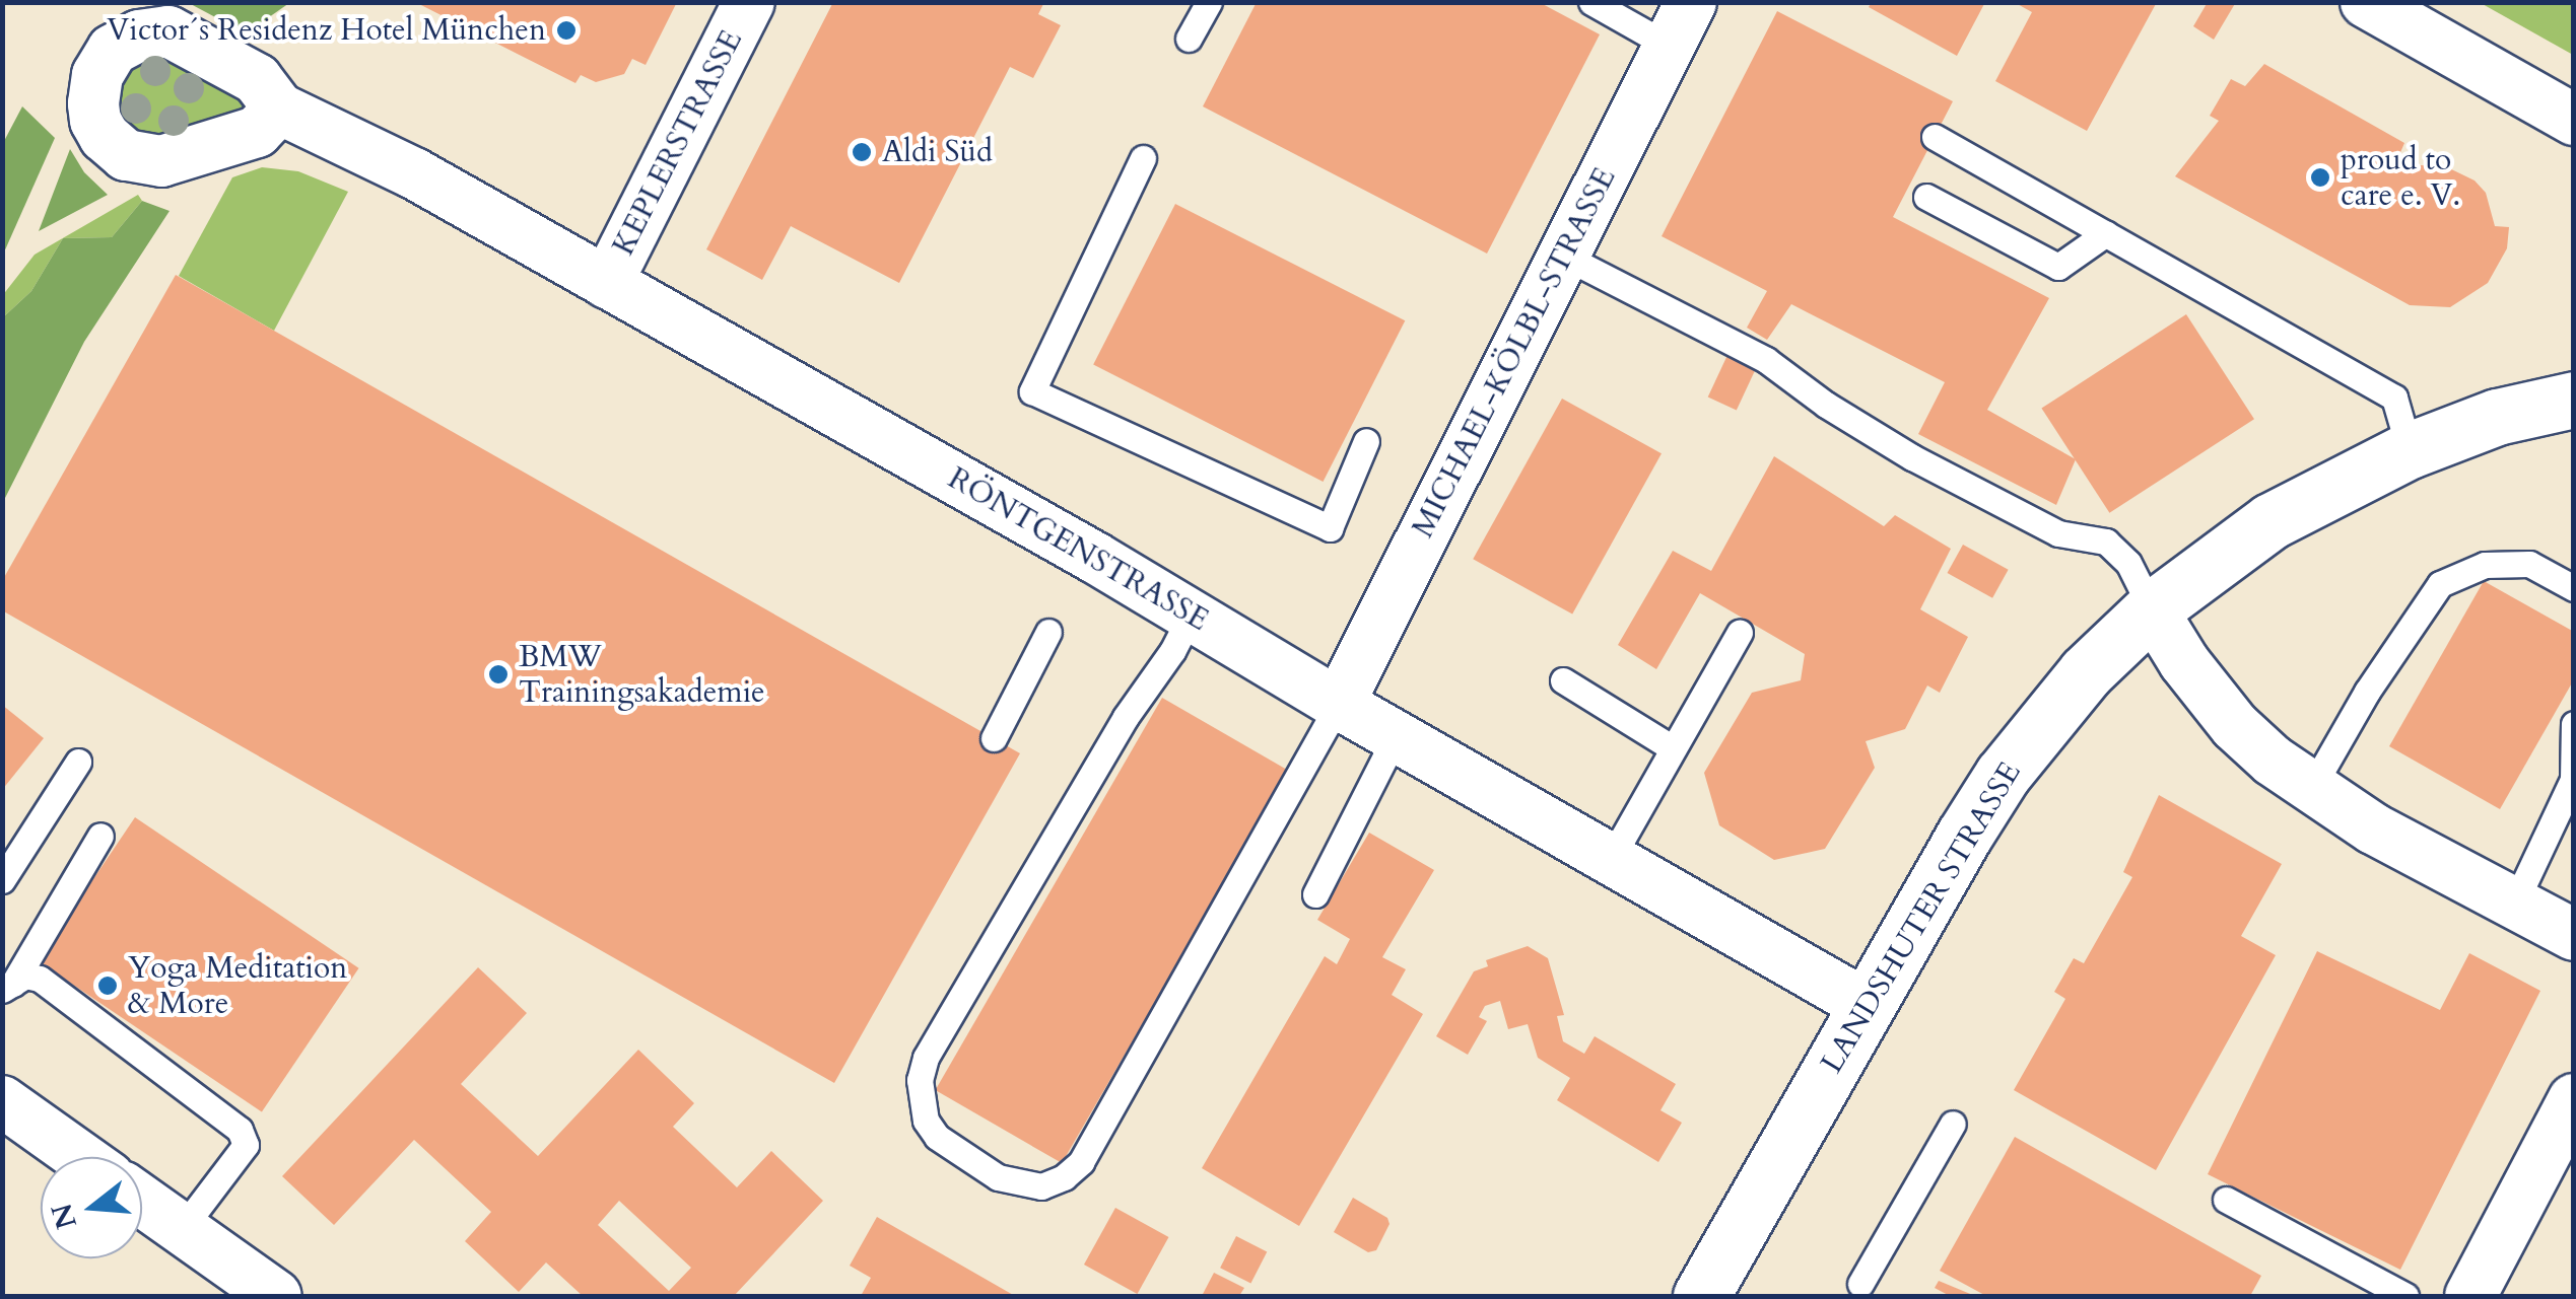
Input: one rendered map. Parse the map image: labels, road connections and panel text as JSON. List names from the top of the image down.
{
  "streets": {
    "main road": ["LANDSHUTER STRASSE"],
    "street": ["KEPLERSTRASSE", "MICHAEL-KÖLBL-STRASSE", "RÖNTGENSTRASSE"]
  },
  "crossings": [
    ["KEPLERSTRASSE", "RÖNTGENSTRASSE"],
    ["MICHAEL-KÖLBL-STRASSE", "RÖNTGENSTRASSE"],
    ["RÖNTGENSTRASSE", "LANDSHUTER STRASSE"]
  ],
  "places": [
    "Victor´s Residenz Hotel München",
    "Aldi Süd",
    "proud to care e. V.",
    "BMW Trainingsakademie",
    "Yoga Meditation & More"
  ],
  "north": "left"
}
